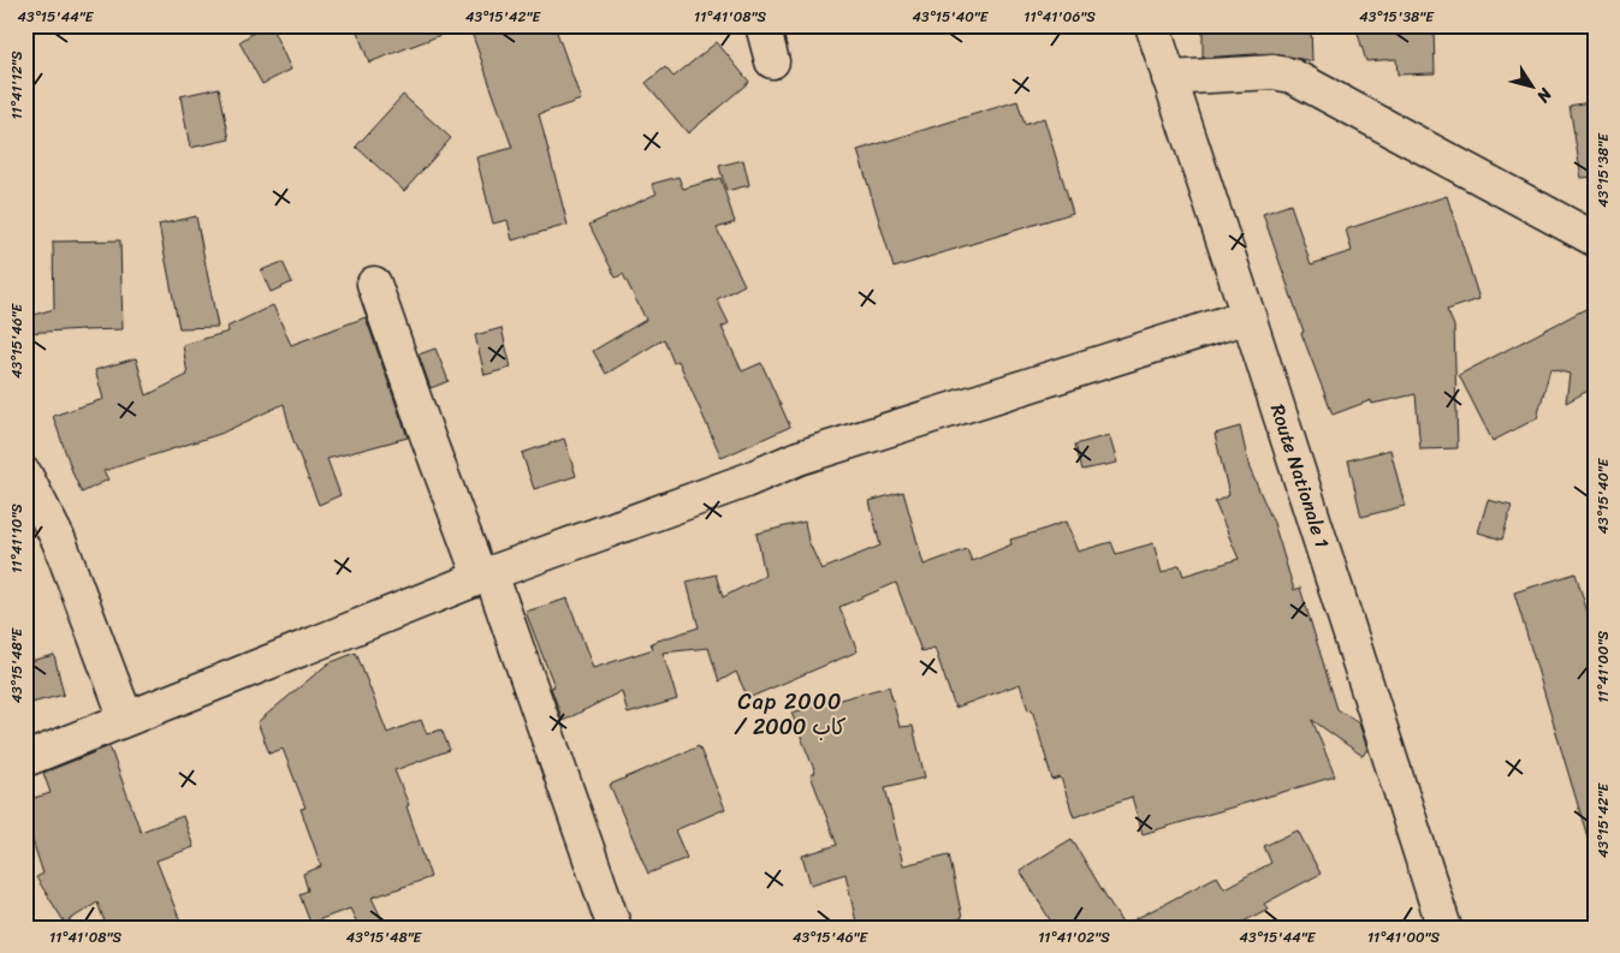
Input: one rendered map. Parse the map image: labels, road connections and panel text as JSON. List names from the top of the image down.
{
  "streets": {
    "street": ["Route Nationale 1"]
  },
  "districts": ["Cap 2000 / كاب 2000"],
  "north": "bottom right",
  "coordinates": [
    "43°15'44\"E",
    "43°15'42\"E",
    "11°41'08\"S",
    "43°15'40\"E",
    "11°41'06\"S",
    "43°15'38\"E",
    "11°41'12\"S",
    "43°15'46\"E",
    "11°41'10\"S",
    "43°15'48\"E",
    "11°41'00\"S",
    "11°41'02\"S"
  ]
}
